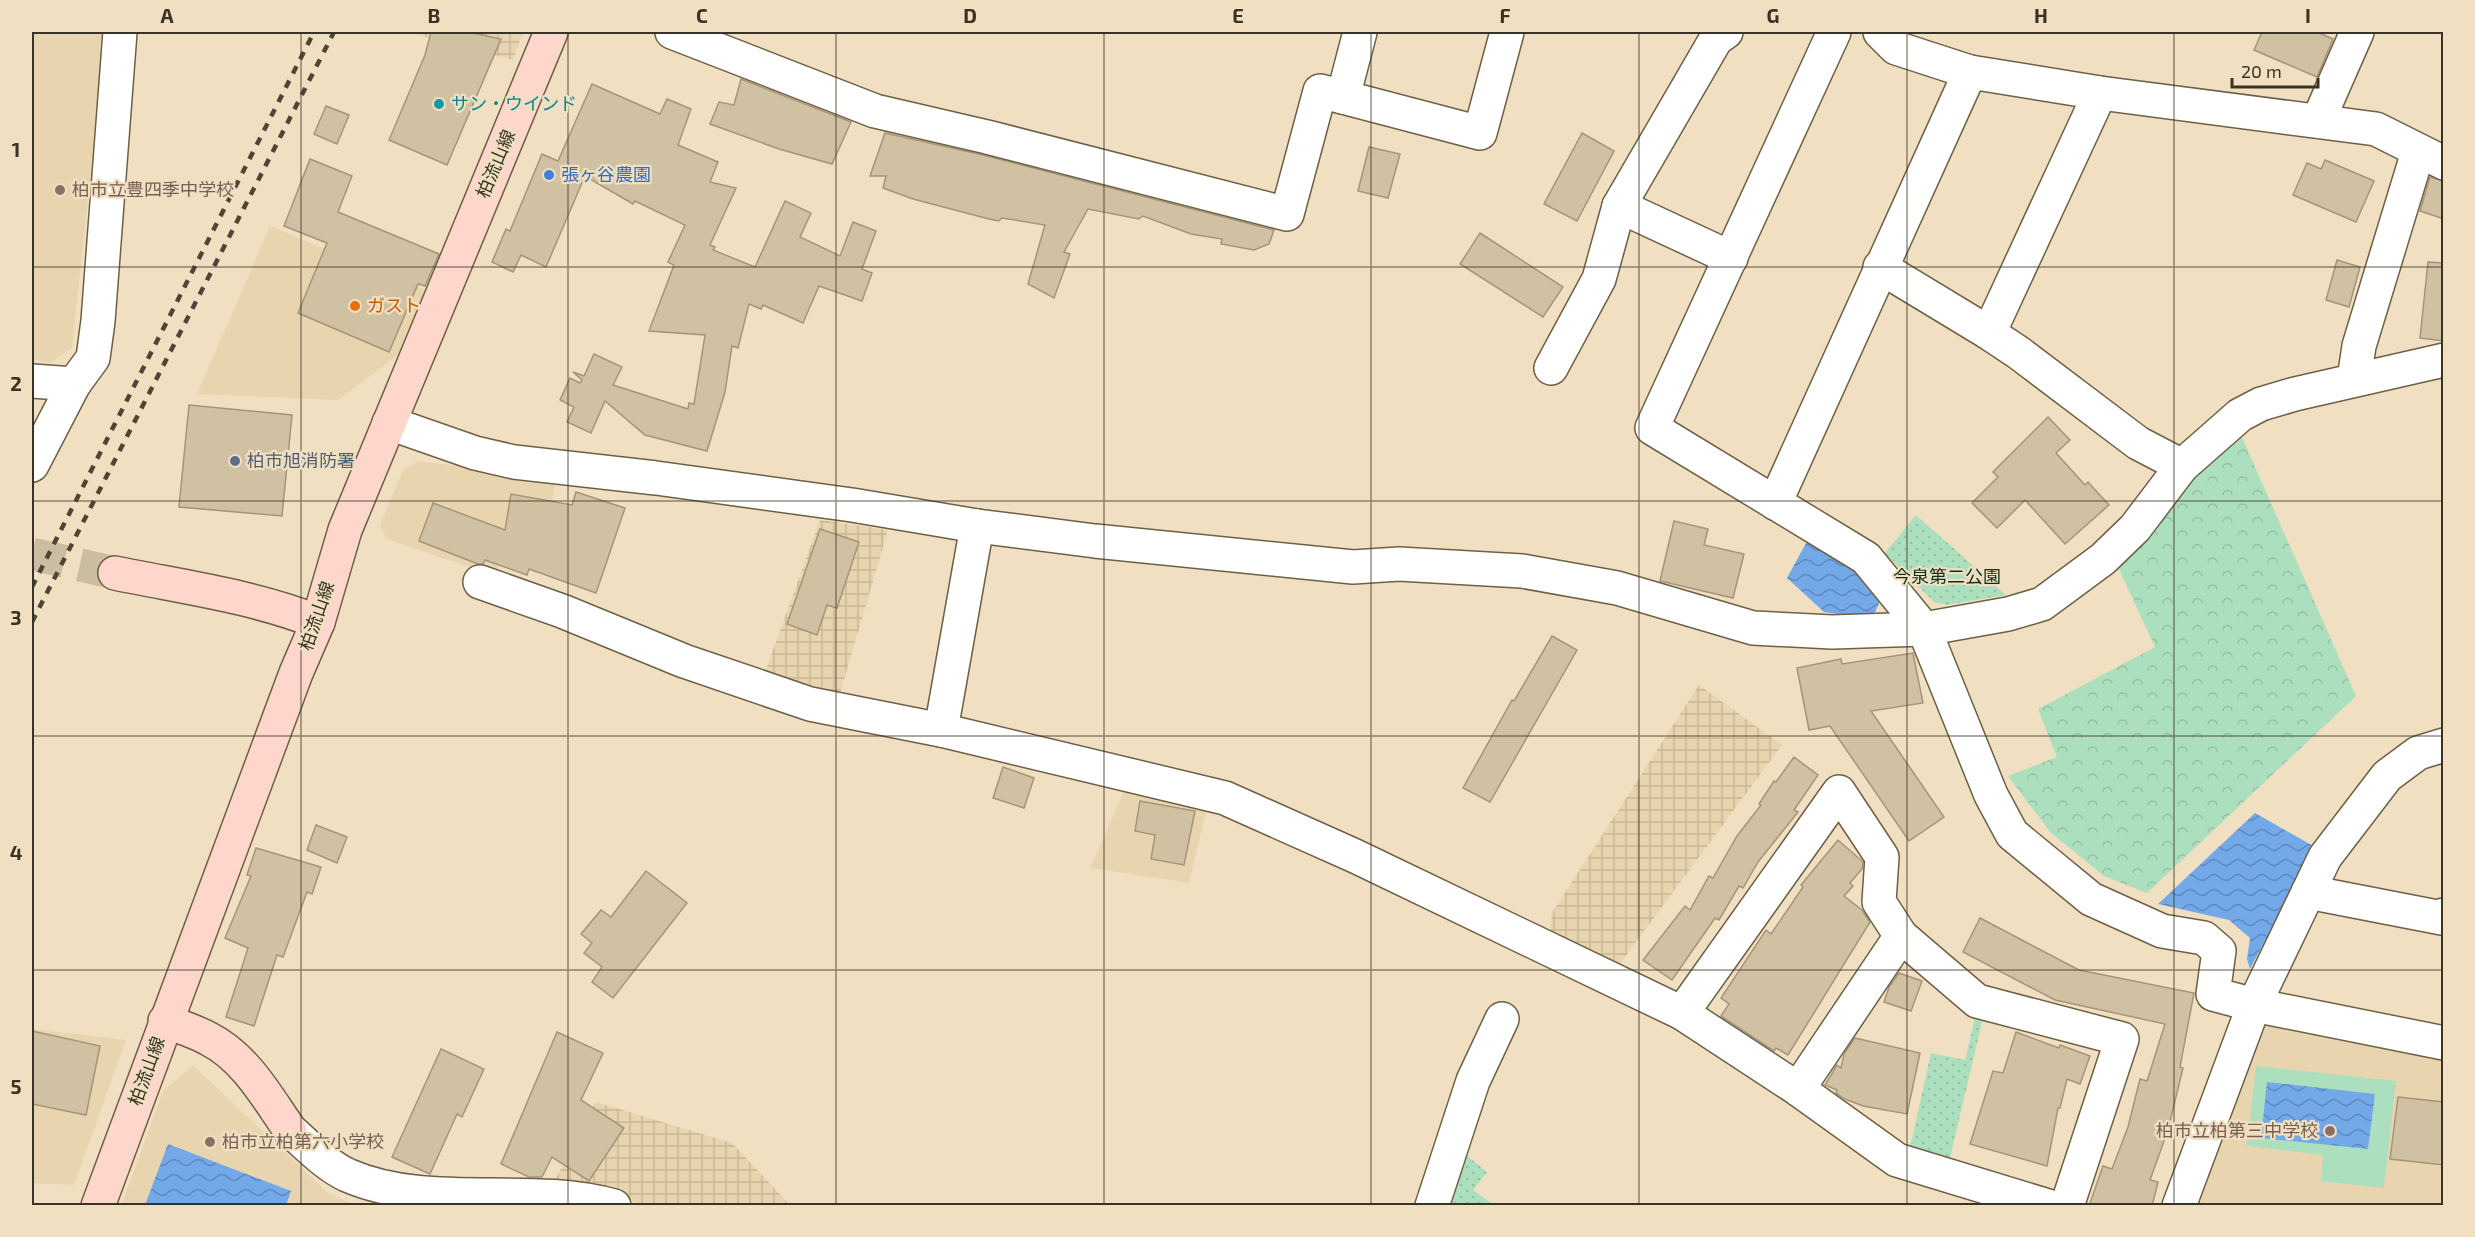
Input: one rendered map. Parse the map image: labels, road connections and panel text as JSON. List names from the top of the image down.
{
  "streets": {
    "main road": ["柏流山線"]
  },
  "parks": ["今泉第二公園"],
  "places": [
    "サン・ウインド",
    "張ヶ谷農園",
    "柏市立豊四季中学校",
    "ガスト",
    "柏市旭消防署",
    "柏市立柏第三中学校",
    "柏市立柏第六小学校"
  ],
  "scale_bar": "20 m",
  "grid": {
    "columns": [
      "A",
      "B",
      "C",
      "D",
      "E",
      "F",
      "G",
      "H",
      "I"
    ],
    "rows": [
      "1",
      "2",
      "3",
      "4",
      "5"
    ]
  }
}
